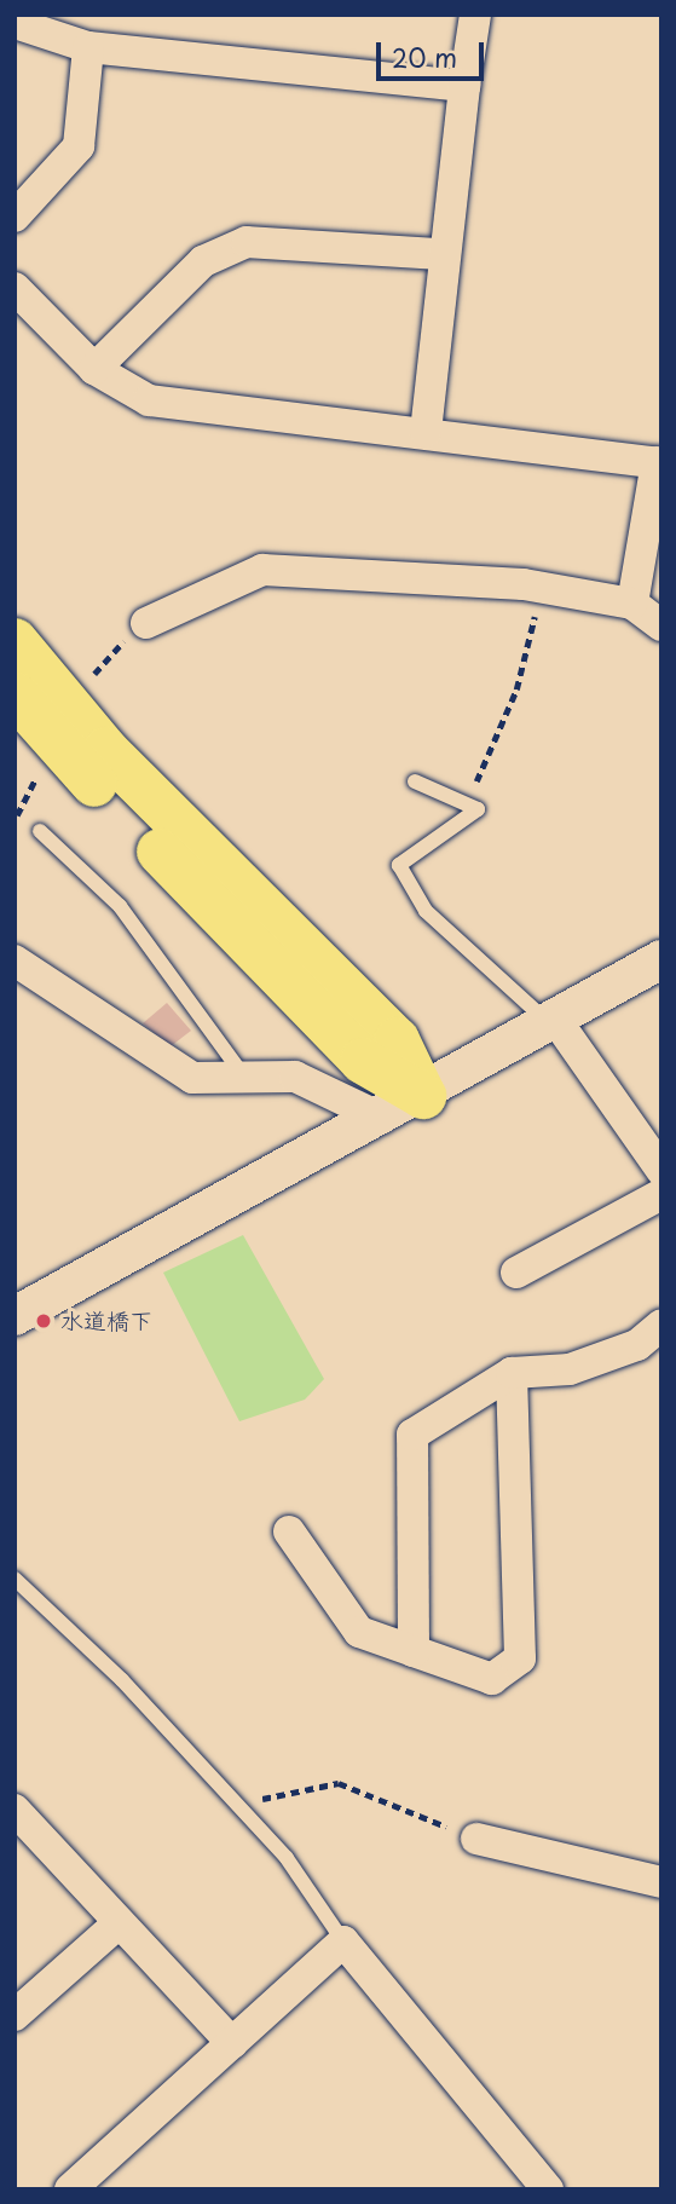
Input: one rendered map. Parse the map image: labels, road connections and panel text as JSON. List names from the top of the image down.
{
  "places": ["水道橋下"],
  "scale_bar": "20 m"
}
